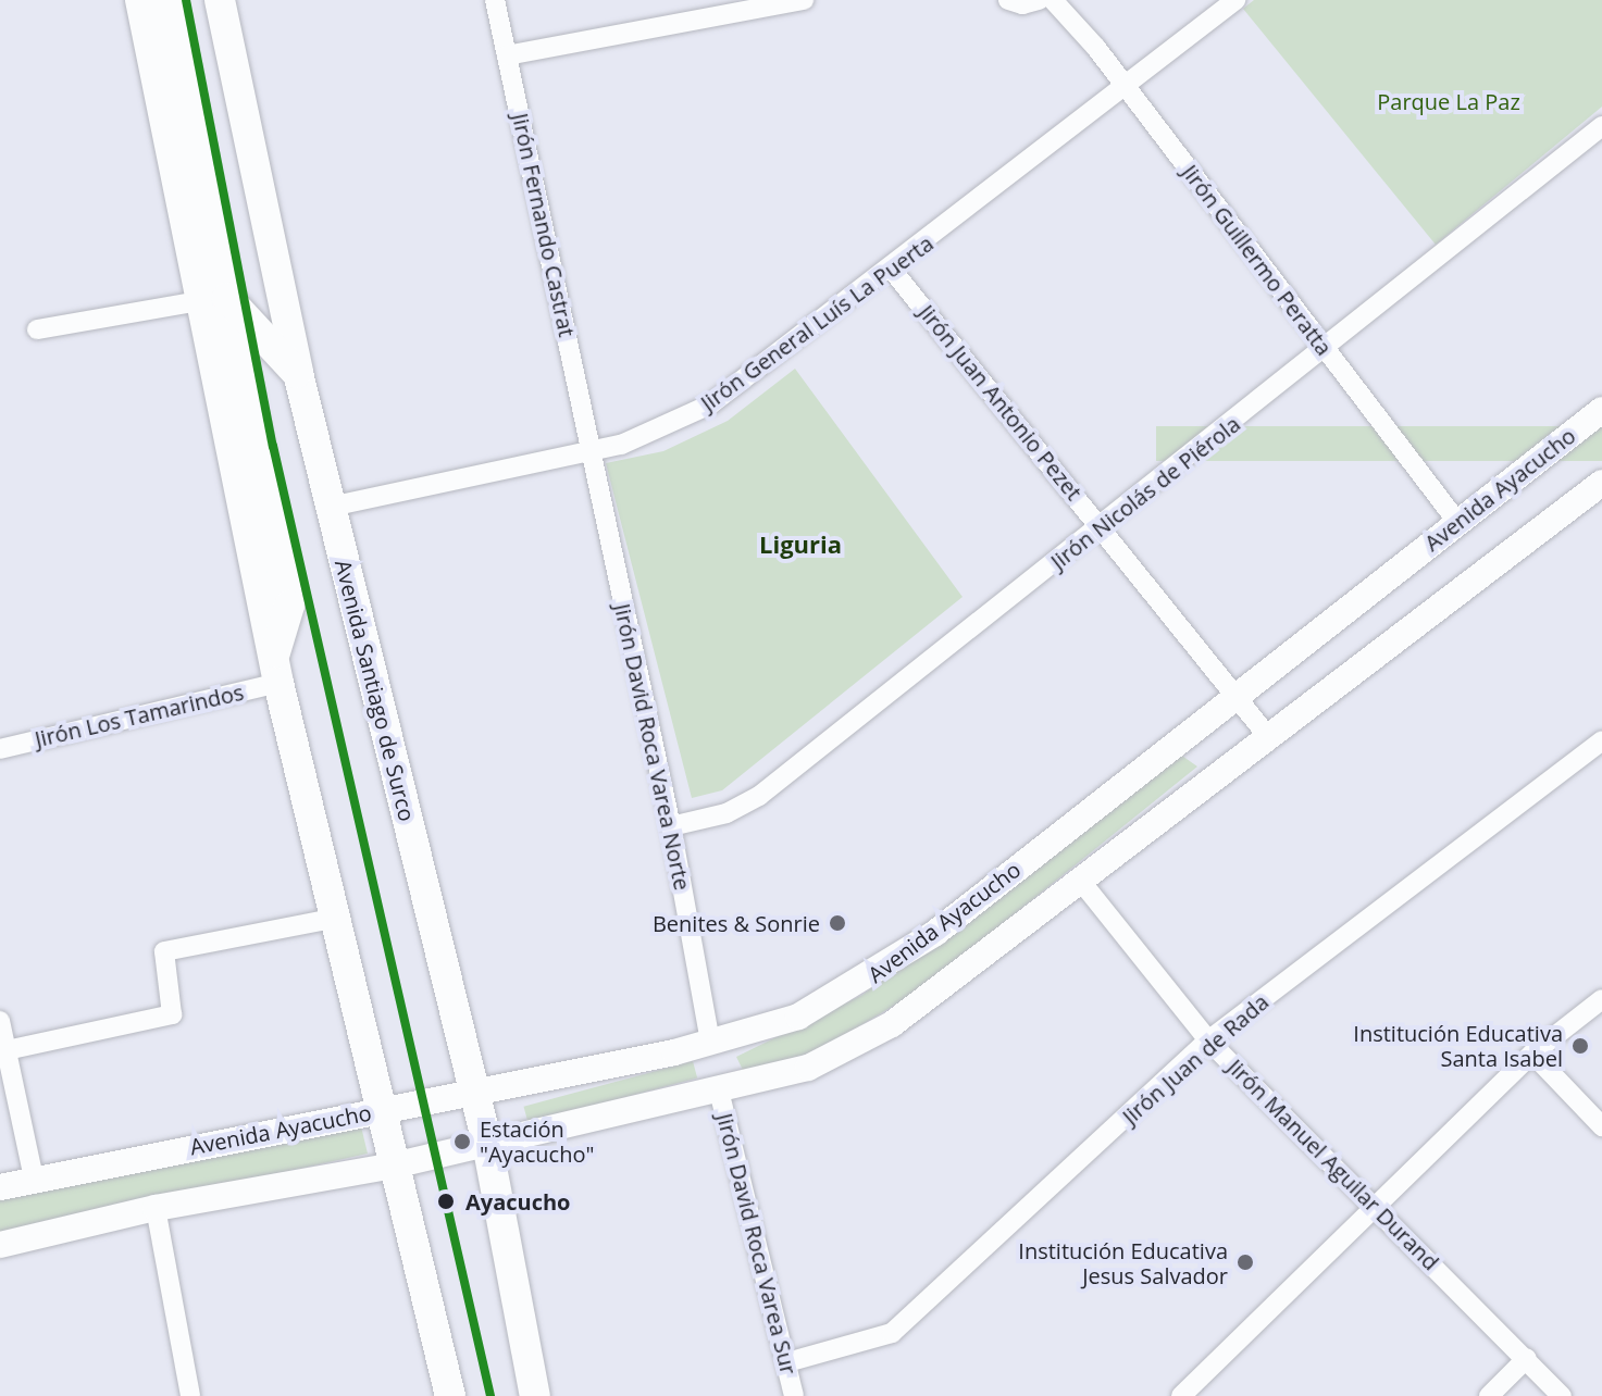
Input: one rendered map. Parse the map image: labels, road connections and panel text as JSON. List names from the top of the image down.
{
  "streets": {
    "main road": ["Avenida Ayacucho", "Avenida Santiago de Surco"],
    "street": [
      "Jirón Fernando Castrat",
      "Jirón Guillermo Peratta",
      "Jirón General Luís La Puerta",
      "Jirón Juan Antonio Pezet",
      "Jirón Nicolás de Piérola",
      "Jirón Los Tamarindos",
      "Jirón David Roca Varea Norte",
      "Jirón Juan de Rada",
      "Jirón Manuel Aguilar Durand",
      "Jirón David Roca Varea Sur"
    ]
  },
  "crossings": [
    ["Jirón Fernando Castrat", "Jirón General Luís La Puerta"],
    ["Jirón Fernando Castrat", "Jirón David Roca Varea Norte"],
    ["Jirón Guillermo Peratta", "Jirón General Luís La Puerta"],
    ["Jirón Guillermo Peratta", "Avenida Ayacucho"],
    ["Jirón Guillermo Peratta", "Jirón Nicolás de Piérola"],
    ["Jirón General Luís La Puerta", "Jirón Juan Antonio Pezet"],
    ["Jirón General Luís La Puerta", "Avenida Santiago de Surco"],
    ["Jirón General Luís La Puerta", "Jirón David Roca Varea Norte"],
    ["Jirón Juan Antonio Pezet", "Avenida Ayacucho"],
    ["Jirón Juan Antonio Pezet", "Jirón Nicolás de Piérola"],
    ["Avenida Ayacucho", "Avenida Santiago de Surco"],
    ["Avenida Ayacucho", "Jirón David Roca Varea Norte"],
    ["Jirón Nicolás de Piérola", "Jirón David Roca Varea Norte"],
    ["Jirón Juan de Rada", "Jirón Manuel Aguilar Durand"],
    ["Jirón Juan de Rada", "Jirón David Roca Varea Sur"]
  ],
  "districts": ["Liguria"],
  "parks": ["Parque La Paz"],
  "places": [
    "Benites & Sonrie",
    "Institución Educativa Santa Isabel",
    "Estación \"Ayacucho\"",
    "Ayacucho",
    "Institución Educativa Jesus Salvador"
  ]
}
